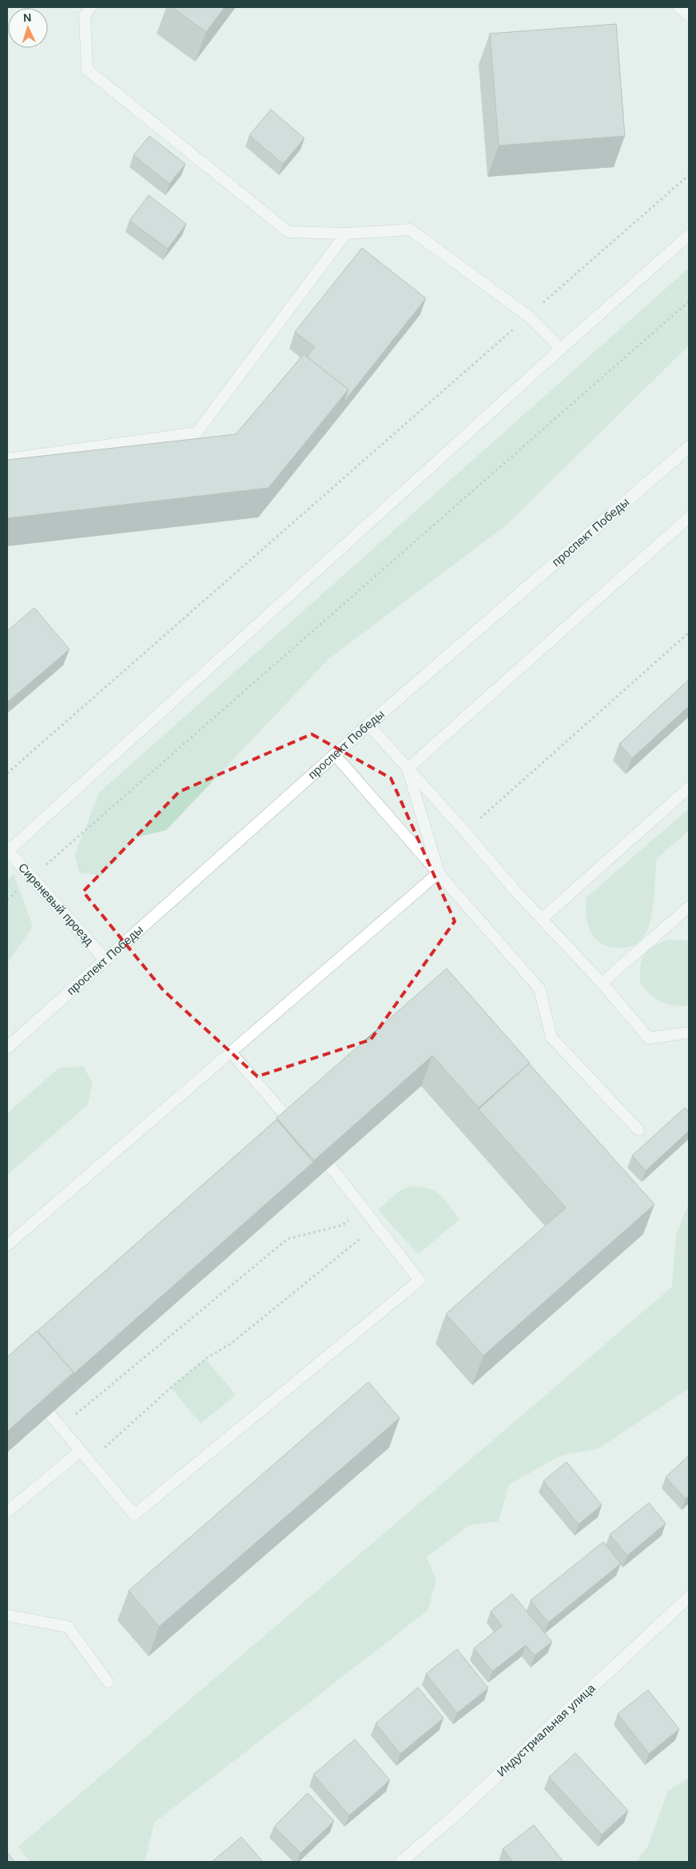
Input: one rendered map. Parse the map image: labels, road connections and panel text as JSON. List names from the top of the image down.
{
  "streets": {
    "main road": ["проспект Победы", "Сиреневый проезд", "Индустриальная улица"]
  },
  "crossings": [
    ["проспект Победы", "Сиреневый проезд"]
  ],
  "north": "top"
}
